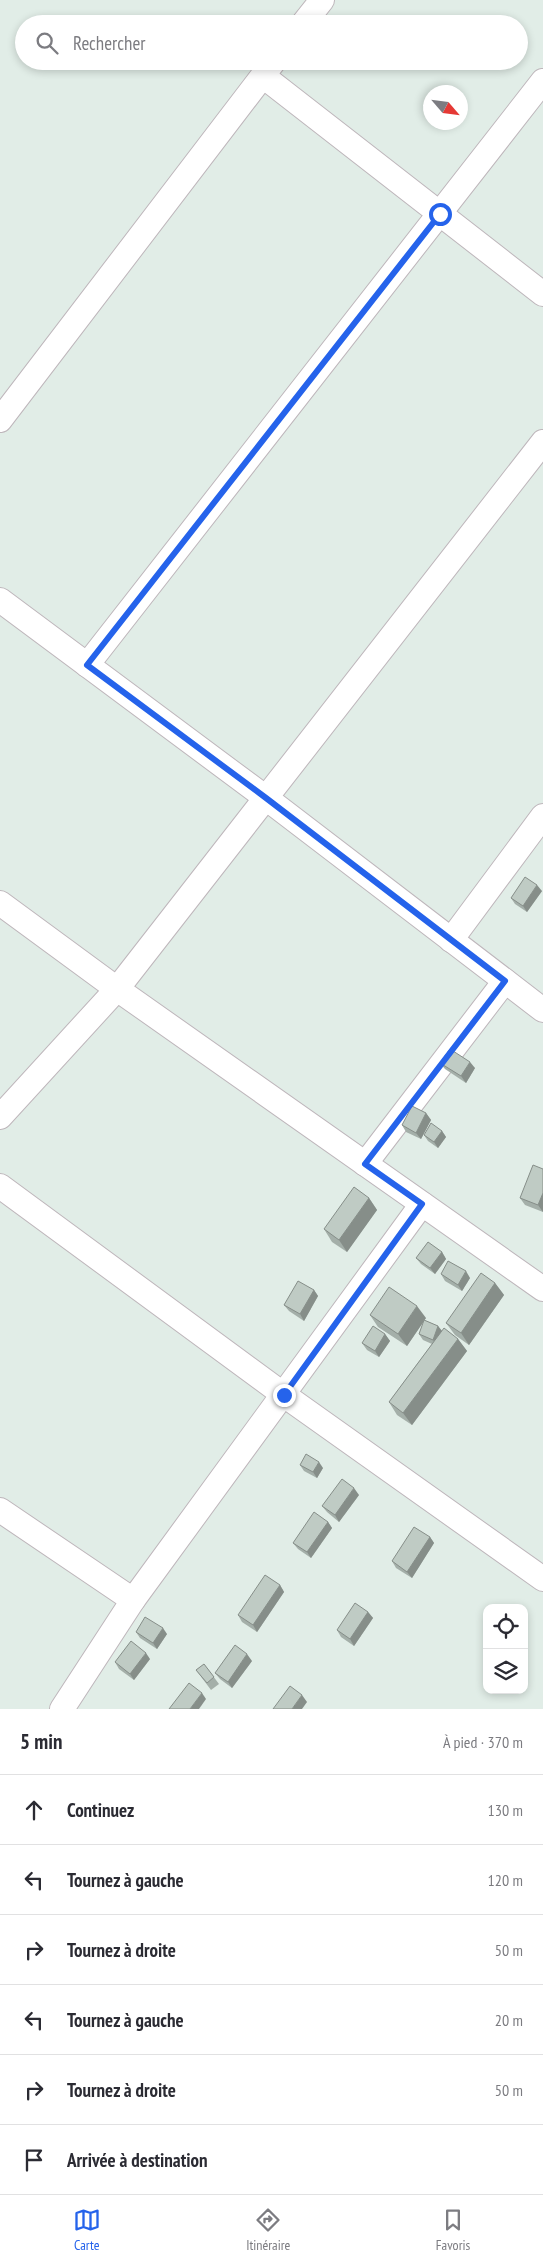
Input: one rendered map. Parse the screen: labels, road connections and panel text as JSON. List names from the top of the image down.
{
  "north": "bottom right",
  "page": {
    "search": "Rechercher",
    "heading": ["5 min", "À pied · 370 m"],
    "list": [
      ["Continuez", "130 m"],
      ["Tournez à gauche", "120 m"],
      ["Tournez à droite", "50 m"],
      ["Tournez à gauche", "20 m"],
      ["Tournez à droite", "50 m"],
      "Arrivée à destination"
    ],
    "nav": ["Carte", "Itinéraire", "Favoris"]
  }
}
